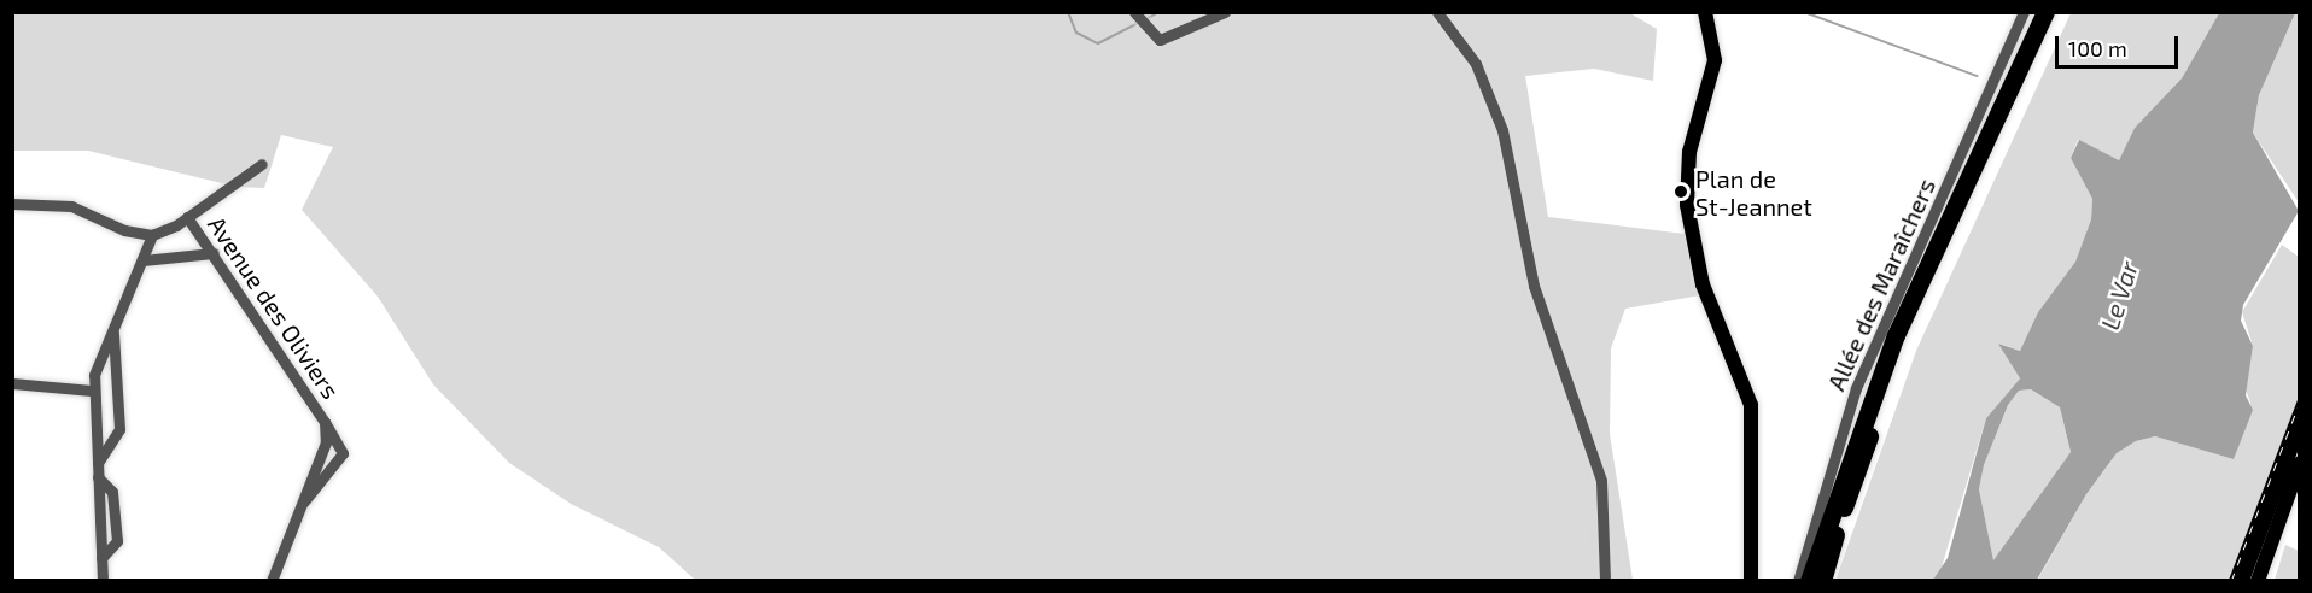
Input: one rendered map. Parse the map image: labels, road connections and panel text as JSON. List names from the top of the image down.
{
  "streets": {
    "street": ["Allée des Maraîchers", "Avenue des Oliviers"]
  },
  "water": ["Le Var"],
  "places": ["Plan de St-Jeannet"],
  "scale_bar": "100 m"
}
